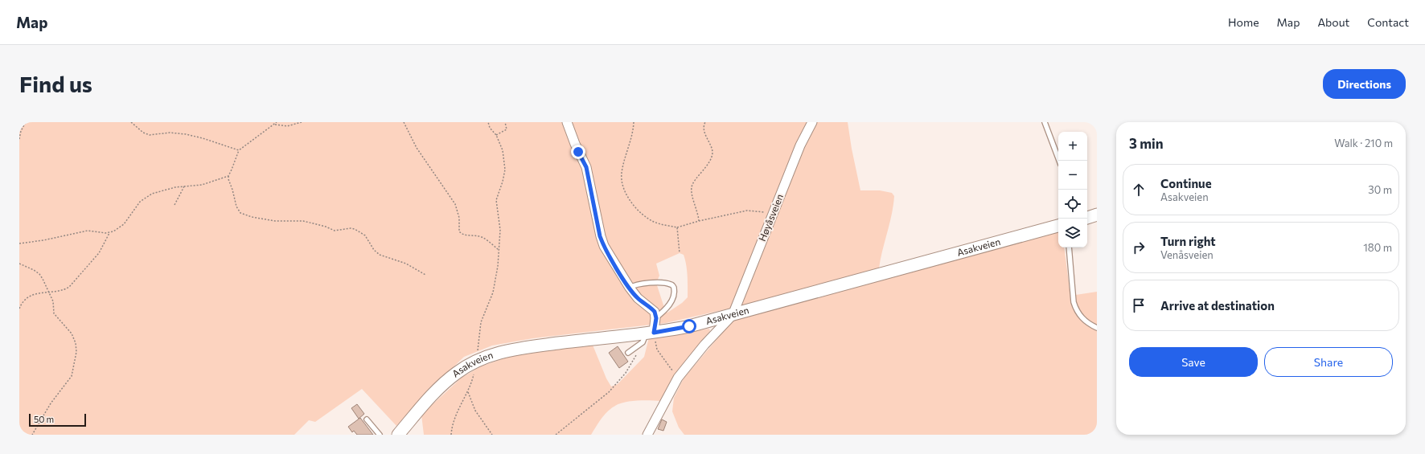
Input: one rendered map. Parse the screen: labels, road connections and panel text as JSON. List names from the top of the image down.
{
  "streets": {
    "main road": ["Asakveien"],
    "street": ["Høyåsveien"]
  },
  "crossings": [
    ["Høyåsveien", "Asakveien"]
  ],
  "scale_bar": "50 m",
  "page": {
    "header": "Map",
    "nav": [
      "Home",
      "Map",
      "About",
      "Contact"
    ],
    "buttons": [
      "Directions",
      ["Save", "Share"]
    ],
    "title": "Find us",
    "heading": ["3 min", "Walk · 210 m"],
    "map_buttons": ["+", "−"],
    "list": [
      ["Continue", "Asakveien", "30 m"],
      ["Turn right", "Venåsveien", "180 m"],
      "Arrive at destination"
    ],
    "scale": "50 m"
  }
}
